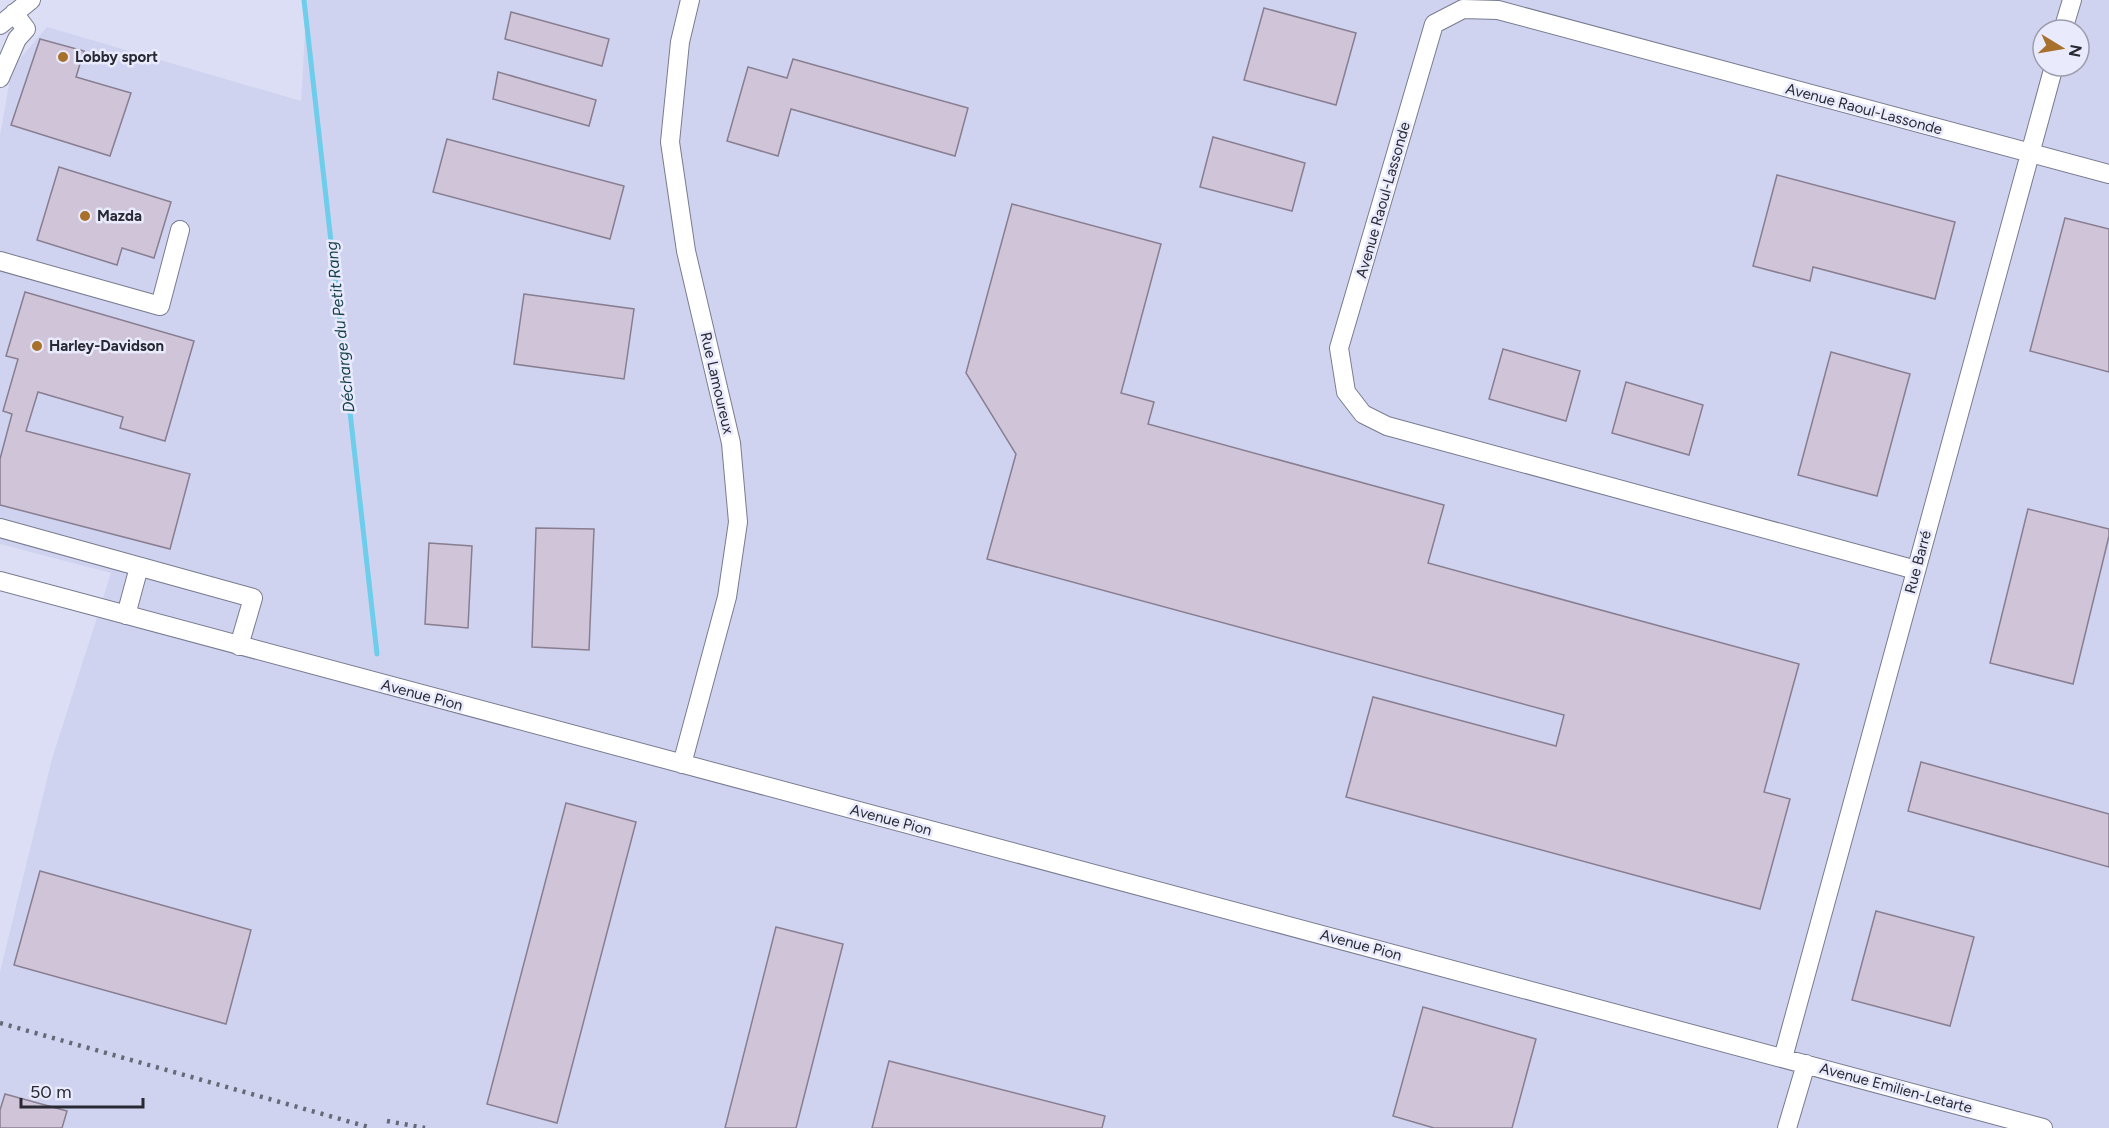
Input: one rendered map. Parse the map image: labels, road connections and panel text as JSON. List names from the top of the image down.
{
  "streets": {
    "street": [
      "Avenue Raoul-Lassonde",
      "Rue Lamoureux",
      "Rue Barré",
      "Avenue Pion",
      "Avenue Emilien-Letarte"
    ]
  },
  "crossings": [
    ["Avenue Raoul-Lassonde", "Rue Barré"],
    ["Rue Lamoureux", "Avenue Pion"],
    ["Rue Barré", "Avenue Pion"],
    ["Rue Barré", "Avenue Emilien-Letarte"],
    ["Avenue Pion", "Avenue Emilien-Letarte"]
  ],
  "water": ["Décharge du Petit Rang"],
  "places": ["Lobby sport", "Mazda", "Harley-Davidson"],
  "scale_bar": "50 m",
  "north": "right"
}
